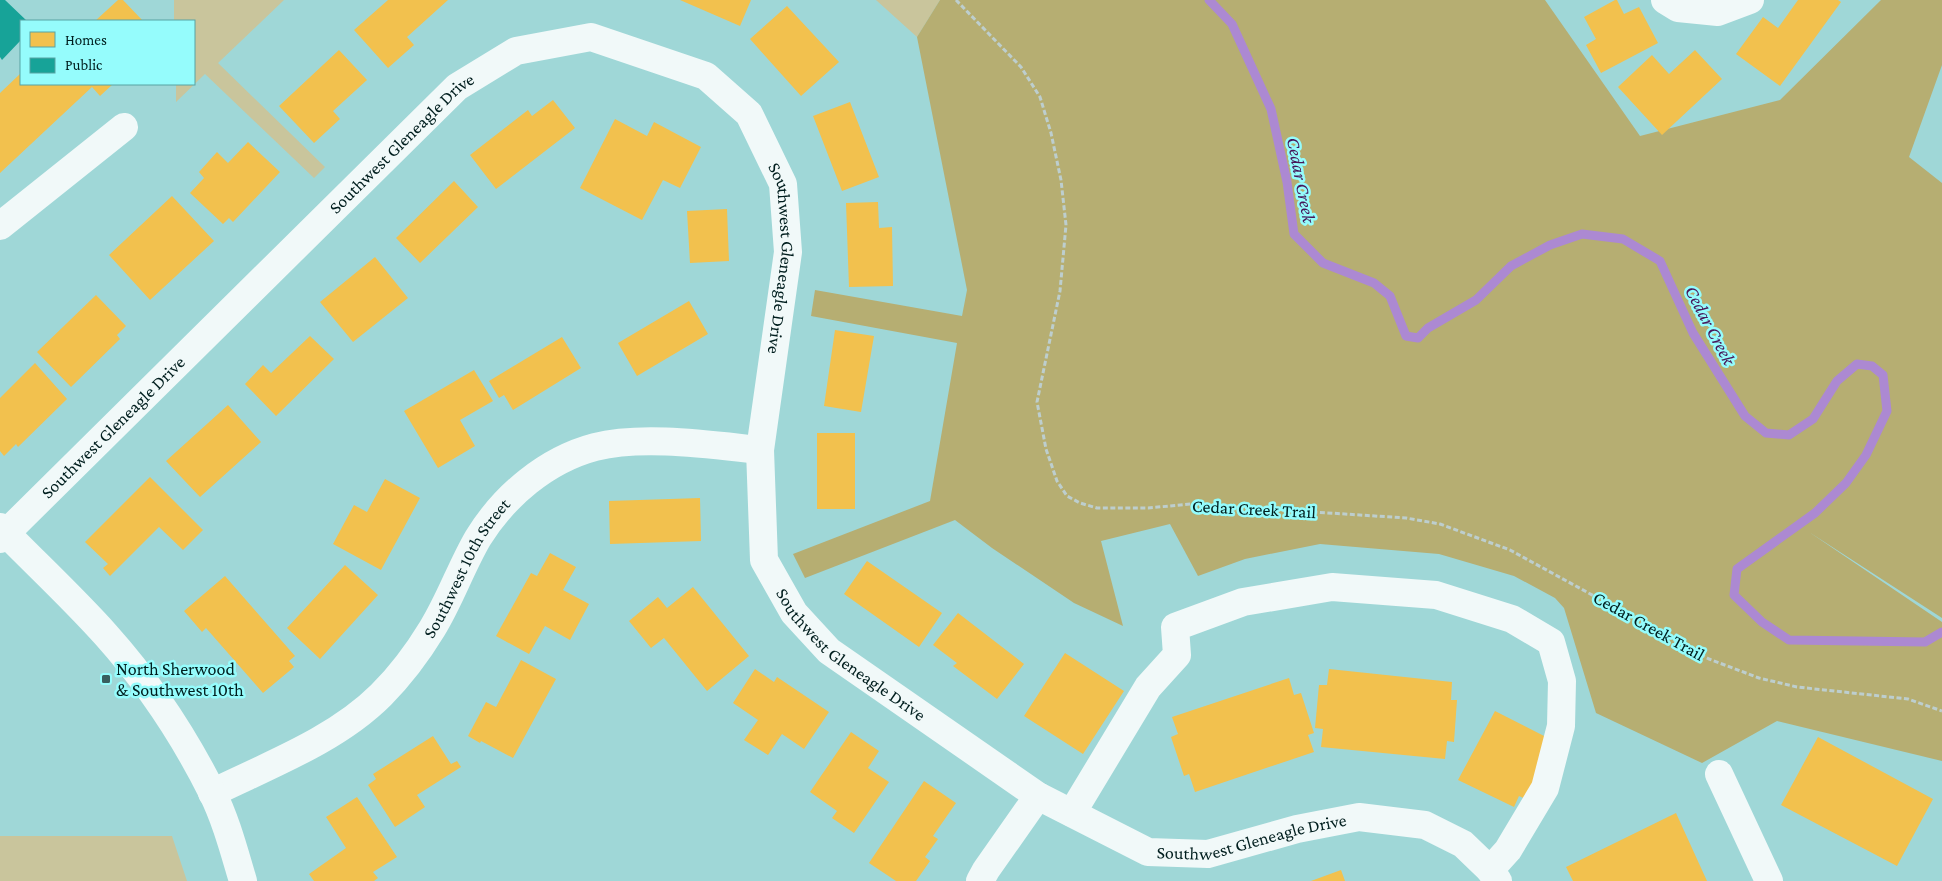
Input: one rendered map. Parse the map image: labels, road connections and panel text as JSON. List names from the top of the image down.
{
  "streets": {
    "street": ["Southwest Gleneagle Drive", "Southwest 10th Street"],
    "path": ["Cedar Creek Trail"]
  },
  "crossings": [
    ["Southwest Gleneagle Drive", "Southwest 10th Street"]
  ],
  "water": ["Cedar Creek"],
  "places": {
    "transit": ["North Sherwood & Southwest 10th"]
  },
  "legend": ["Homes", "Public"]
}
